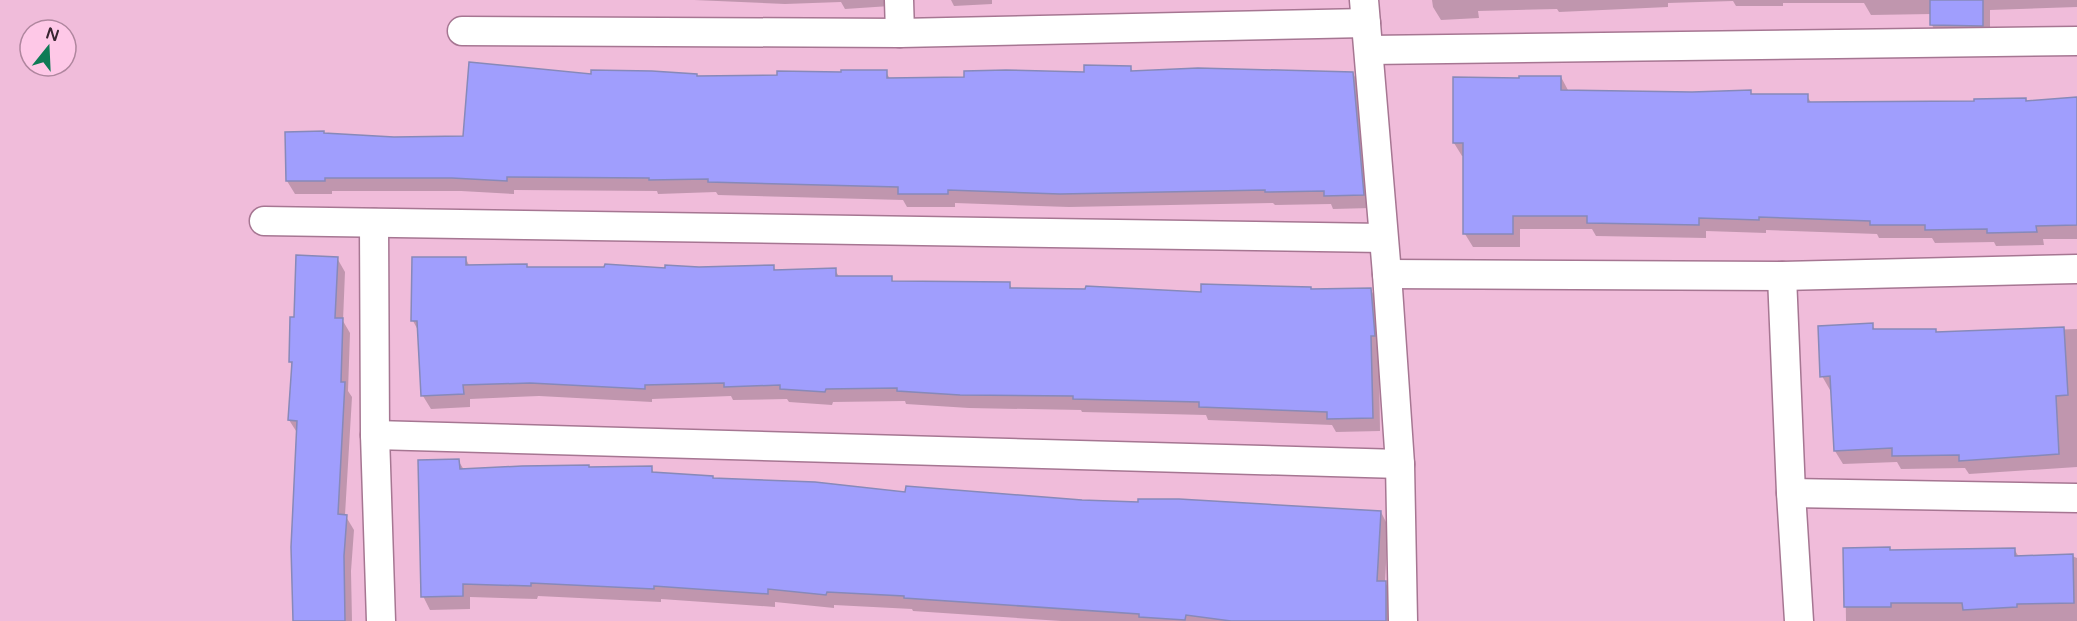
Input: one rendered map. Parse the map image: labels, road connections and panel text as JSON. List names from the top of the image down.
{
  "north": "top"
}
